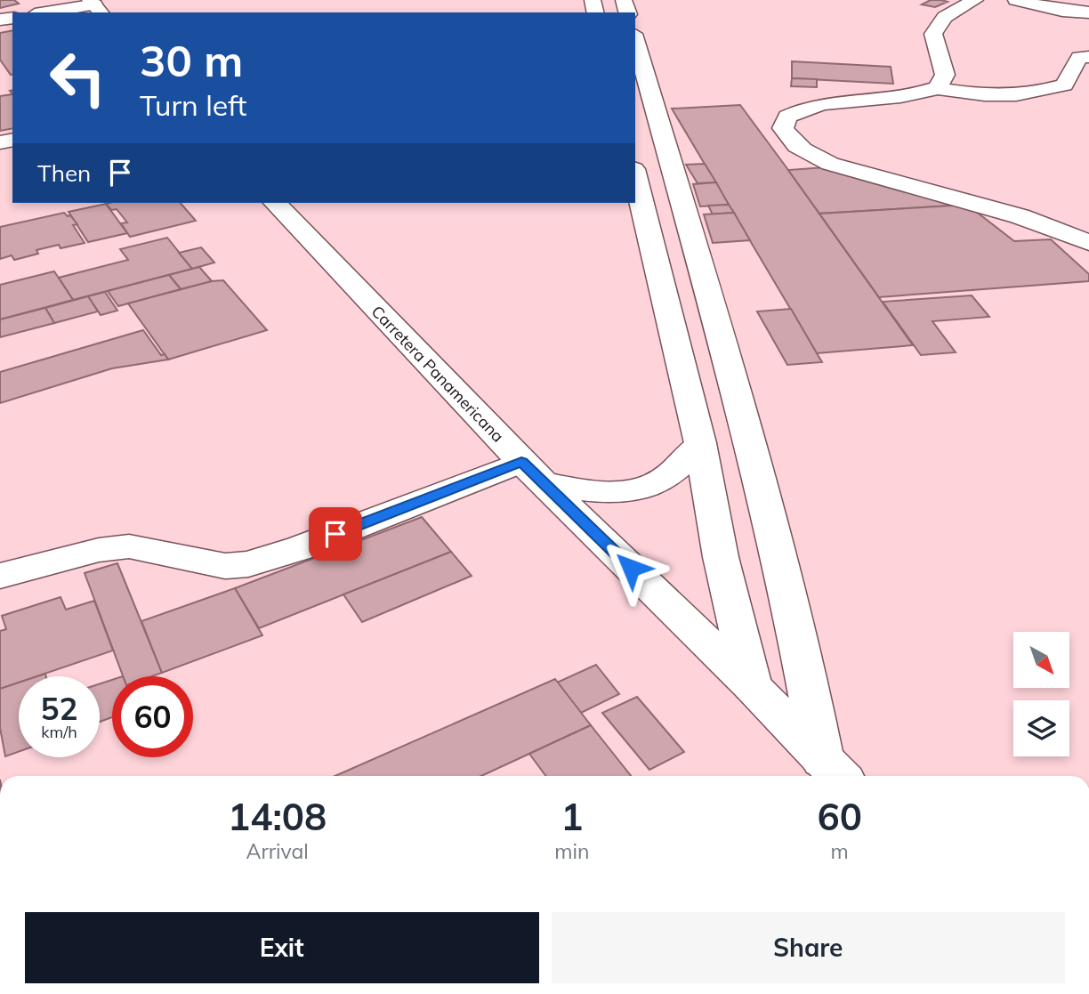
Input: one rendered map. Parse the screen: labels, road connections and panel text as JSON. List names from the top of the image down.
{
  "streets": {
    "main road": ["Carretera Panamericana"]
  },
  "north": "bottom right",
  "page": {
    "turn": ["30 m", "Turn left"],
    "then": "Then",
    "speed": "52 km/h",
    "limit": "60",
    "eta": [
      "14:08",
      "Arrival",
      "1",
      "min",
      "60",
      "m"
    ],
    "buttons": ["Exit", "Share"]
  }
}
